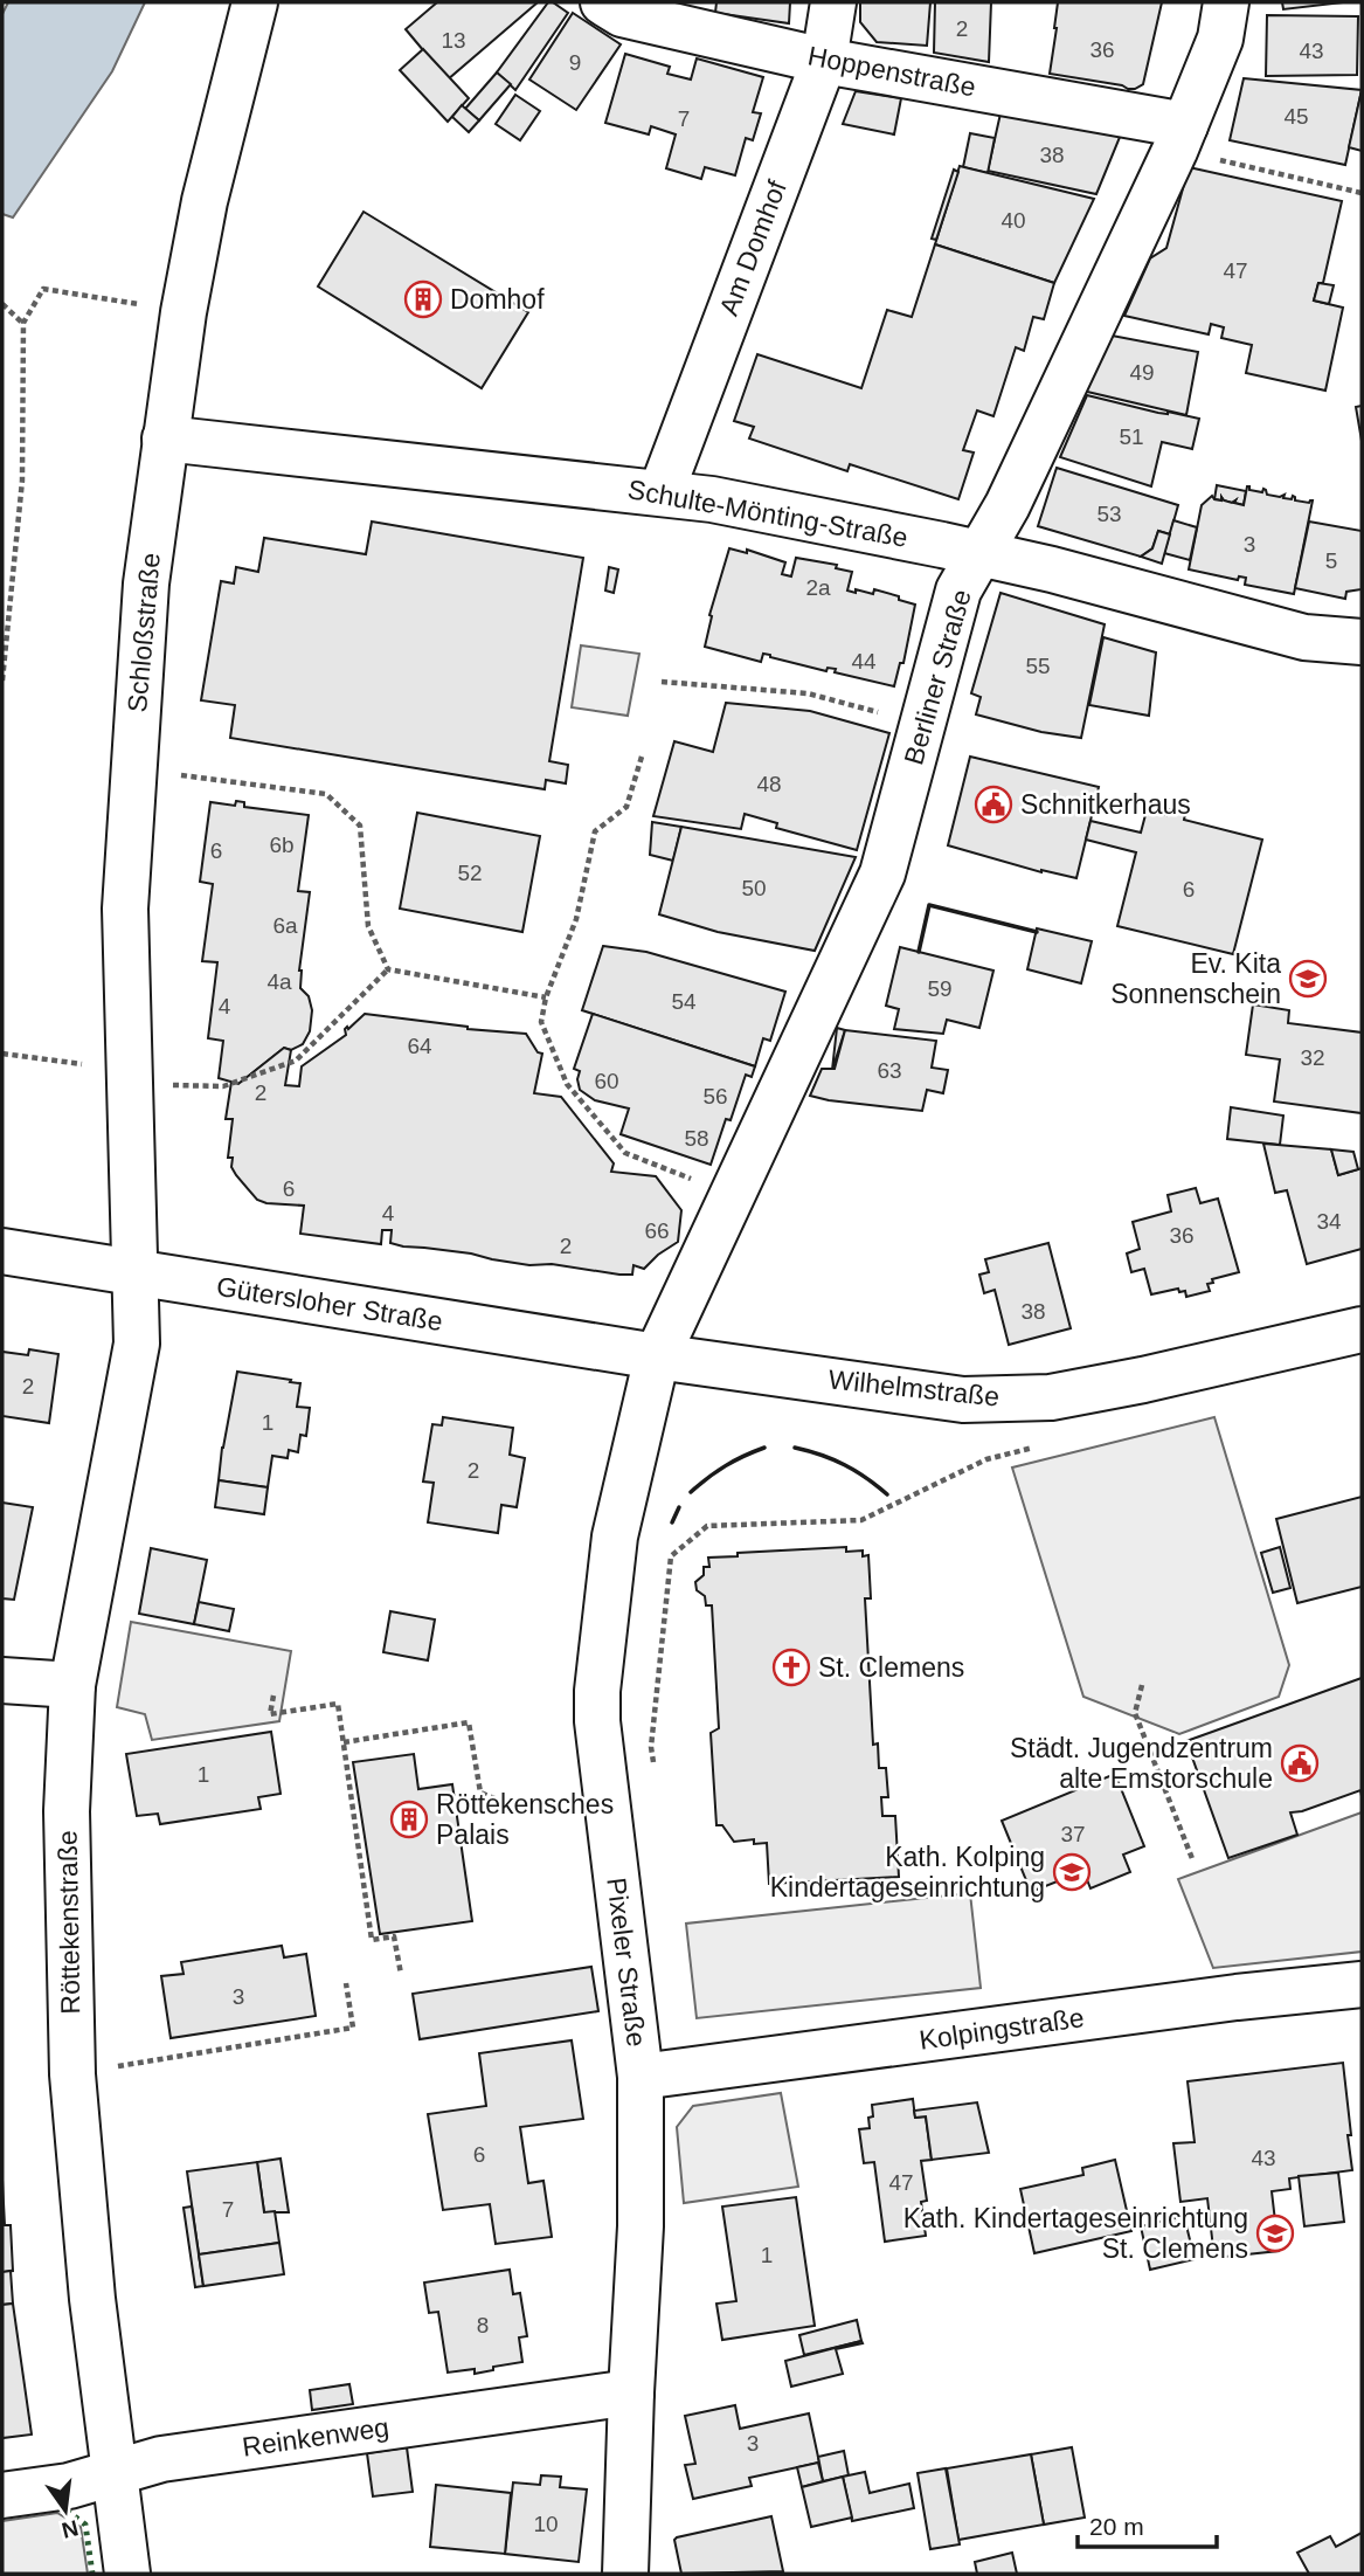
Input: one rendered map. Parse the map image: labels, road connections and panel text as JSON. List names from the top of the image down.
{
  "streets": {
    "street": [
      "Hoppenstraße",
      "Am Domhof",
      "Schulte-Mönting-Straße",
      "Schloßstraße",
      "Berliner Straße",
      "Gütersloher Straße",
      "Wilhelmstraße",
      "Röttekenstraße",
      "Pixeler Straße",
      "Kolpingstraße",
      "Reinkenweg"
    ]
  },
  "crossings": [
    ["Hoppenstraße", "Am Domhof"],
    ["Hoppenstraße", "Berliner Straße"],
    ["Am Domhof", "Schulte-Mönting-Straße"],
    ["Schulte-Mönting-Straße", "Schloßstraße"],
    ["Schulte-Mönting-Straße", "Berliner Straße"],
    ["Schloßstraße", "Gütersloher Straße"],
    ["Schloßstraße", "Röttekenstraße"],
    ["Berliner Straße", "Gütersloher Straße"],
    ["Berliner Straße", "Wilhelmstraße"],
    ["Berliner Straße", "Pixeler Straße"],
    ["Gütersloher Straße", "Wilhelmstraße"],
    ["Gütersloher Straße", "Röttekenstraße"],
    ["Gütersloher Straße", "Pixeler Straße"],
    ["Wilhelmstraße", "Pixeler Straße"],
    ["Röttekenstraße", "Reinkenweg"],
    ["Pixeler Straße", "Kolpingstraße"],
    ["Pixeler Straße", "Reinkenweg"]
  ],
  "places": {
    "building": ["Domhof", "Röttekensches Palais"],
    "public building": ["Schnitkerhaus", "Städt. Jugendzentrum alte Emstorschule"],
    "school or university": ["Ev. Kita Sonnenschein", "Kath. Kolping Kindertageseinrichtung", "Kath. Kindertageseinrichtung St. Clemens"],
    "church": ["St. Clemens"]
  },
  "house_numbers": [
    "2",
    "13",
    "36",
    "43",
    "9",
    "45",
    "7",
    "38",
    "40",
    "47",
    "49",
    "51",
    "53",
    "3",
    "5",
    "2a",
    "44",
    "55",
    "48",
    "6b",
    "6",
    "52",
    "50",
    "6",
    "6a",
    "4a",
    "59",
    "54",
    "4",
    "64",
    "32",
    "63",
    "60",
    "2",
    "56",
    "58",
    "6",
    "4",
    "34",
    "66",
    "36",
    "2",
    "38",
    "2",
    "1",
    "2",
    "1",
    "37",
    "3",
    "6",
    "43",
    "47",
    "7",
    "1",
    "8",
    "3",
    "10"
  ],
  "scale_bar": "20 m",
  "north": "bottom"
}
